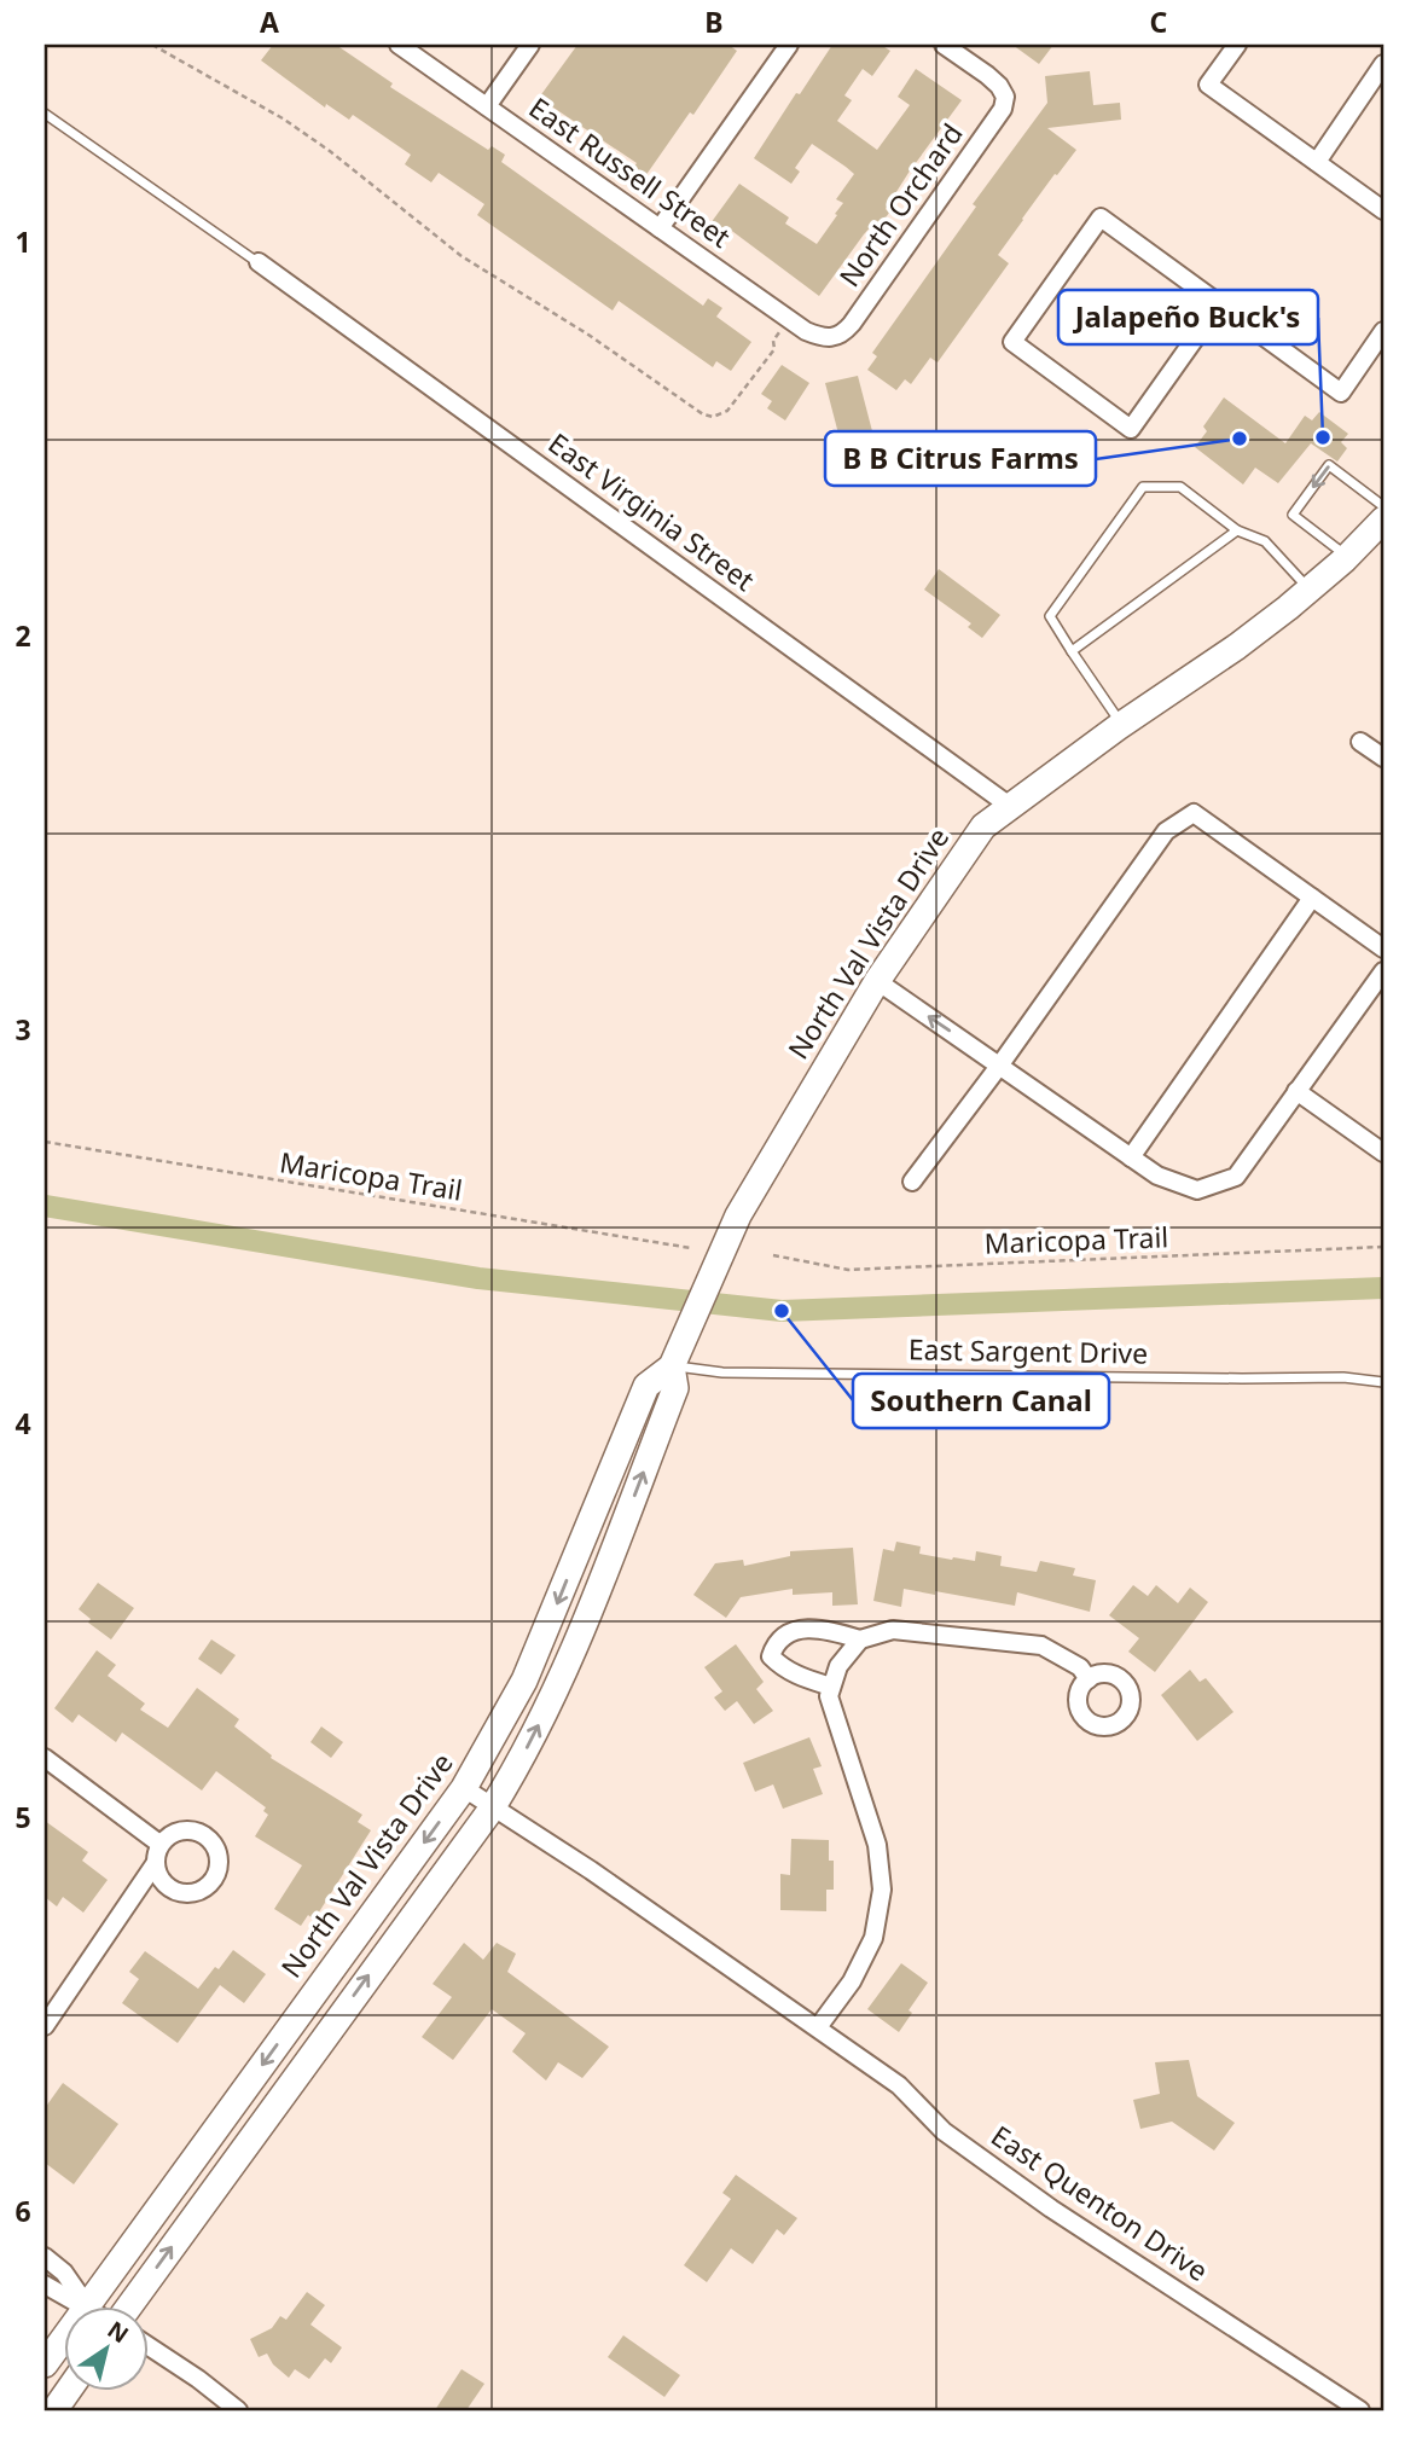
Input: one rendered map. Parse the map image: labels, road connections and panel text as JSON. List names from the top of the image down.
{
  "streets": {
    "main road": ["North Val Vista Drive"],
    "street": [
      "East Russell Street",
      "North Orchard",
      "East Virginia Street",
      "East Quenton Drive"
    ],
    "lane": ["East Sargent Drive"],
    "path": ["Maricopa Trail"]
  },
  "crossings": [
    ["East Russell Street", "North Orchard"],
    ["East Virginia Street", "North Val Vista Drive"],
    ["North Val Vista Drive", "East Sargent Drive"],
    ["North Val Vista Drive", "East Quenton Drive"]
  ],
  "places": ["Jalapeño Buck's", "B B Citrus Farms", "Southern Canal"],
  "north": "top right",
  "grid": {
    "columns": ["A", "B", "C"],
    "rows": [
      "1",
      "2",
      "3",
      "4",
      "5",
      "6"
    ]
  }
}
